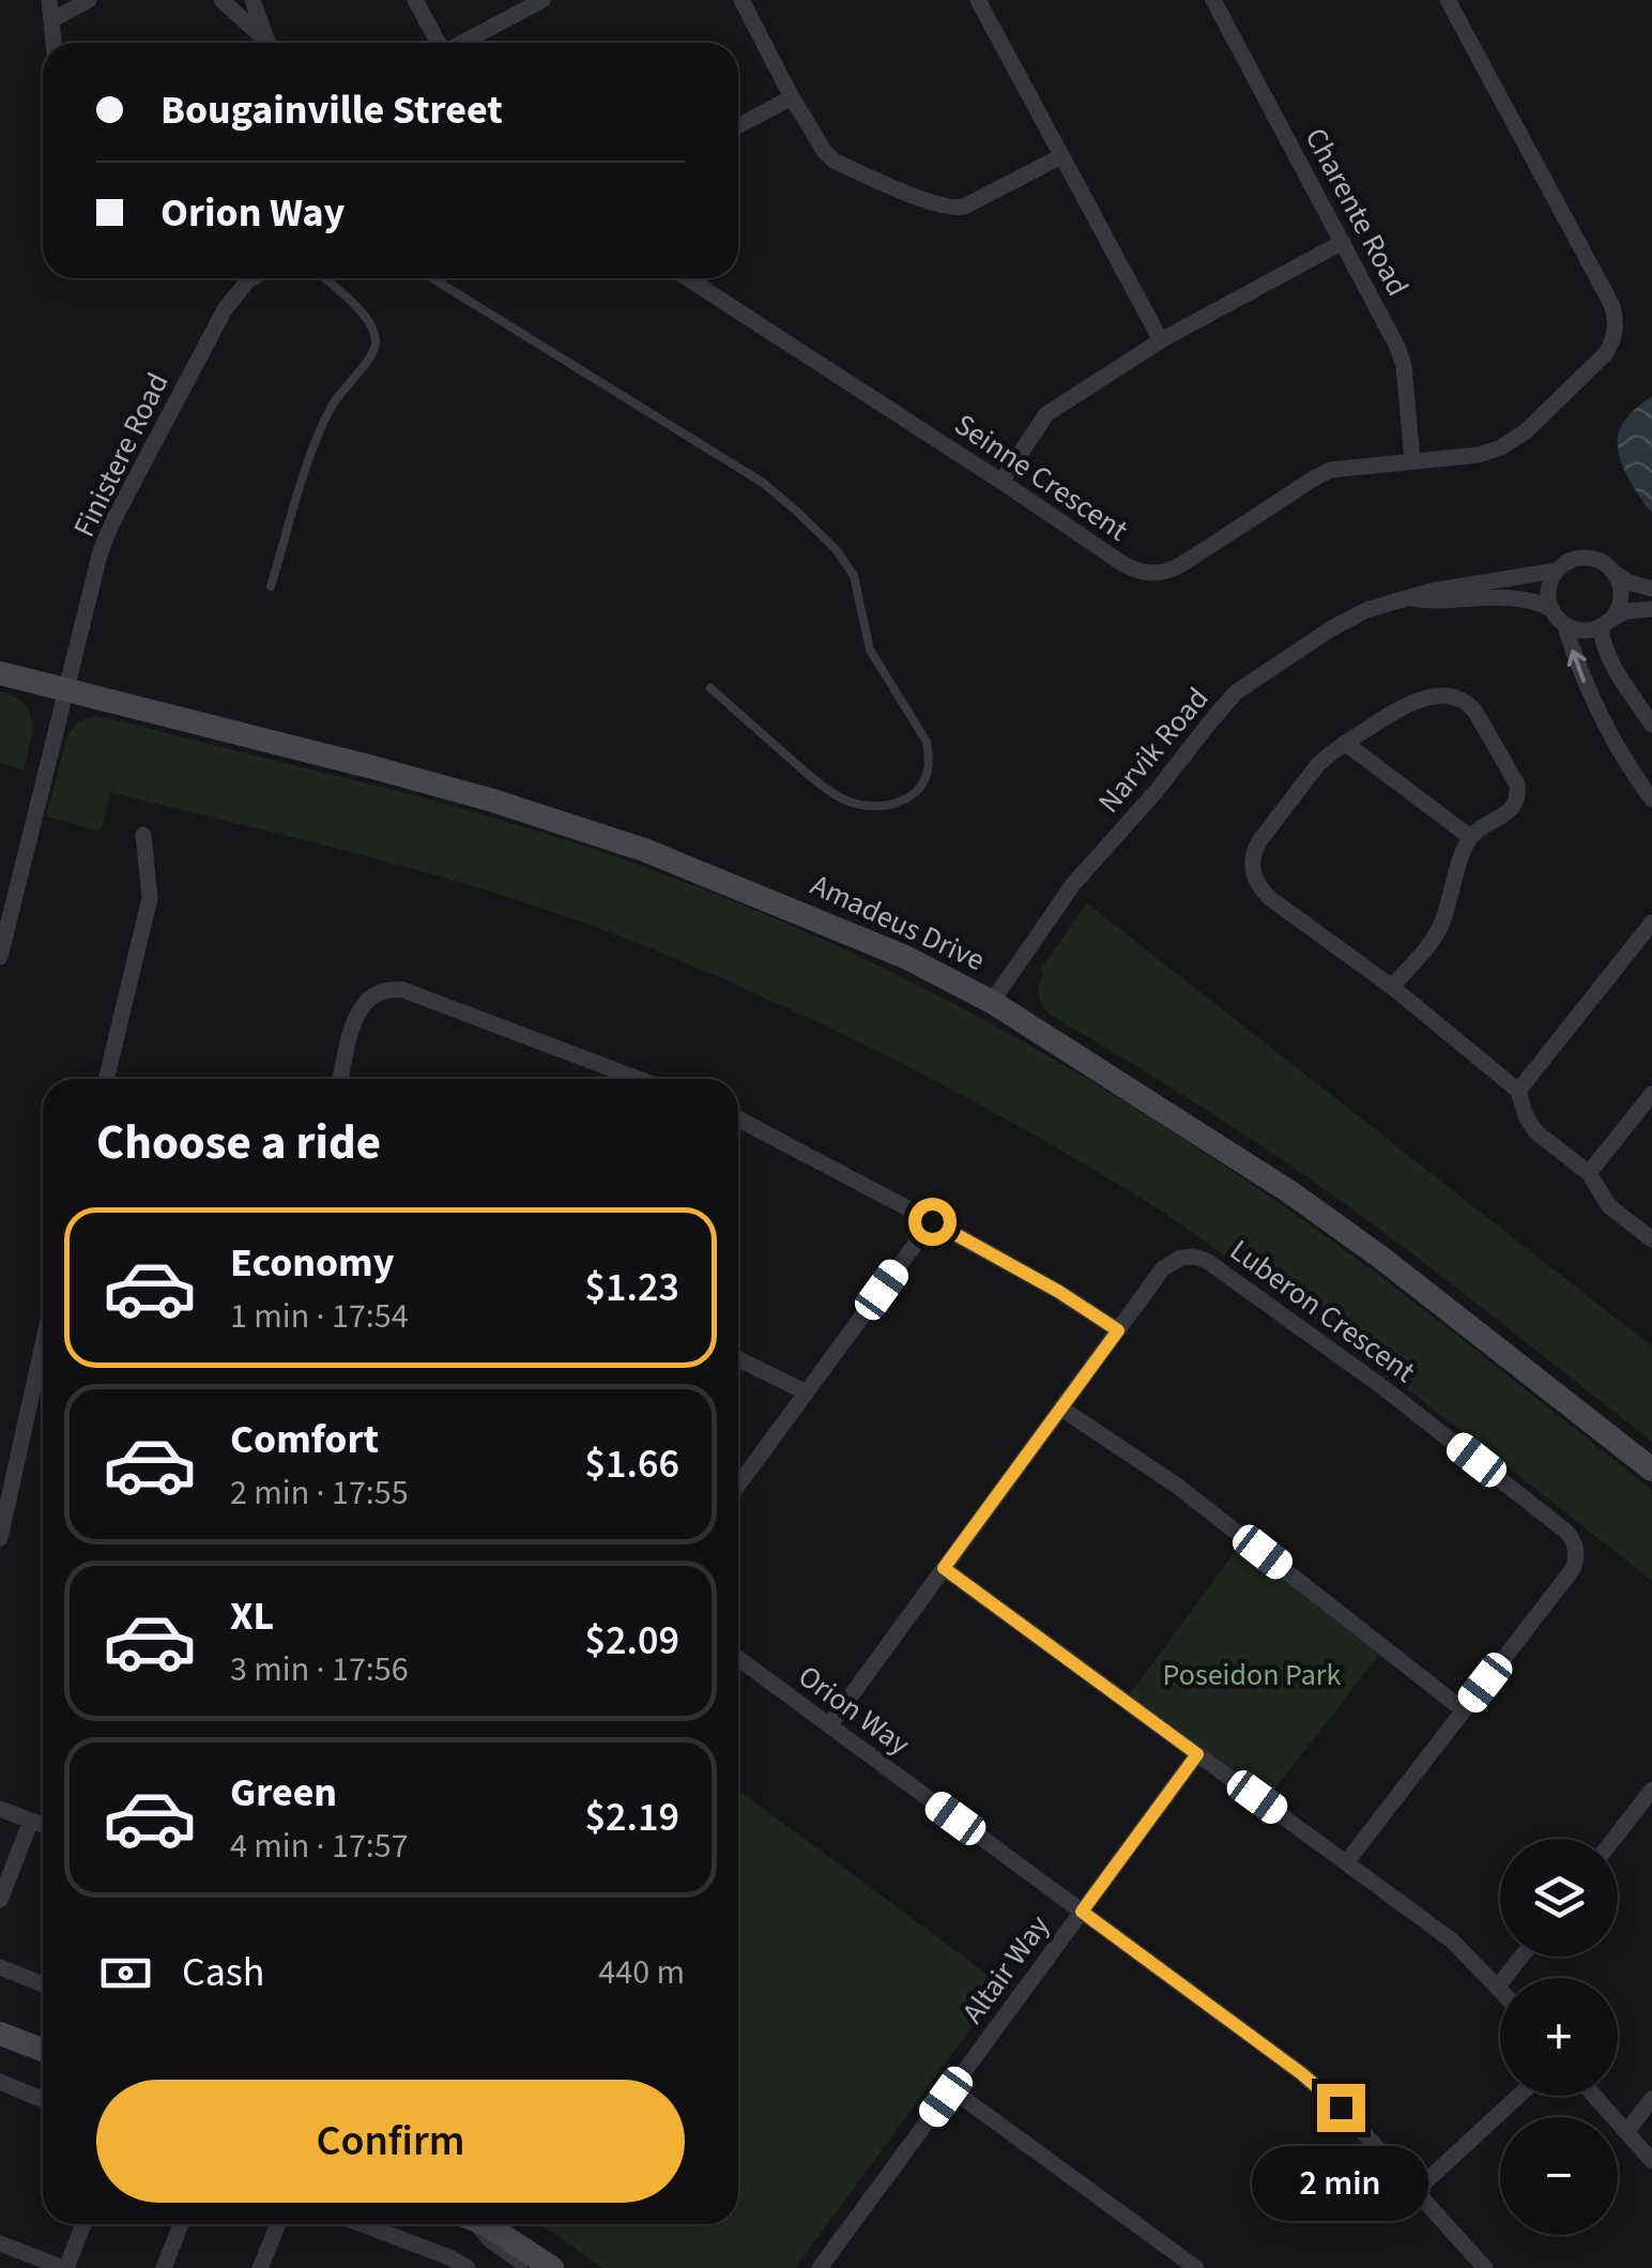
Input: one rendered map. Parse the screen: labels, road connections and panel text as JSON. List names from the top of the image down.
{
  "streets": {
    "street": [
      "Charente Road",
      "Finistere Road",
      "Seinne Crescent",
      "Narvik Road",
      "Amadeus Drive",
      "Luberon Crescent",
      "Orion Way",
      "Altair Way"
    ]
  },
  "crossings": [
    ["Charente Road", "Seinne Crescent"],
    ["Finistere Road", "Amadeus Drive"],
    ["Narvik Road", "Amadeus Drive"],
    ["Luberon Crescent", "Orion Way"],
    ["Orion Way", "Altair Way"]
  ],
  "parks": ["Poseidon Park"],
  "page": {
    "banner": ["Bougainville Street", "Orion Way"],
    "heading": "Choose a ride",
    "list": [
      {
        "name": "Economy",
        "note": "1 min · 17:54",
        "value": "$1.23"
      },
      {
        "name": "Comfort",
        "note": "2 min · 17:55",
        "value": "$1.66"
      },
      {
        "name": "XL",
        "note": "3 min · 17:56",
        "value": "$2.09"
      },
      {
        "name": "Green",
        "note": "4 min · 17:57",
        "value": "$2.19"
      }
    ],
    "map_buttons": ["+", "−"],
    "pay": ["Cash", "440 m"],
    "buttons": "Confirm",
    "bubble": "2 min"
  }
}
